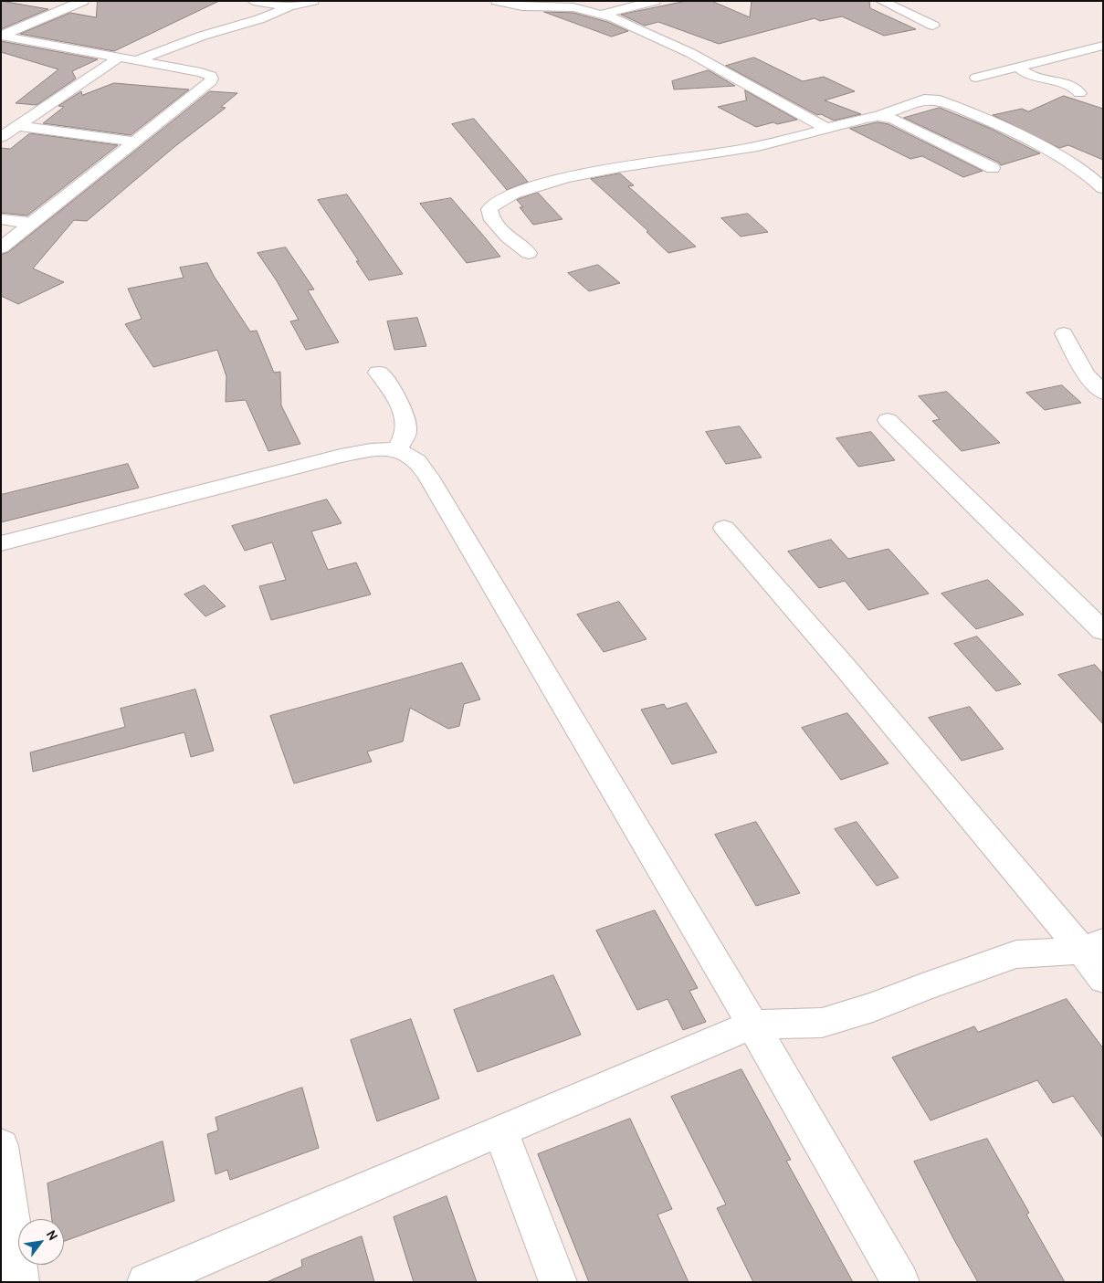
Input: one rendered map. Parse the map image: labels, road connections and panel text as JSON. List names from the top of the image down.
{
  "north": "top right"
}
